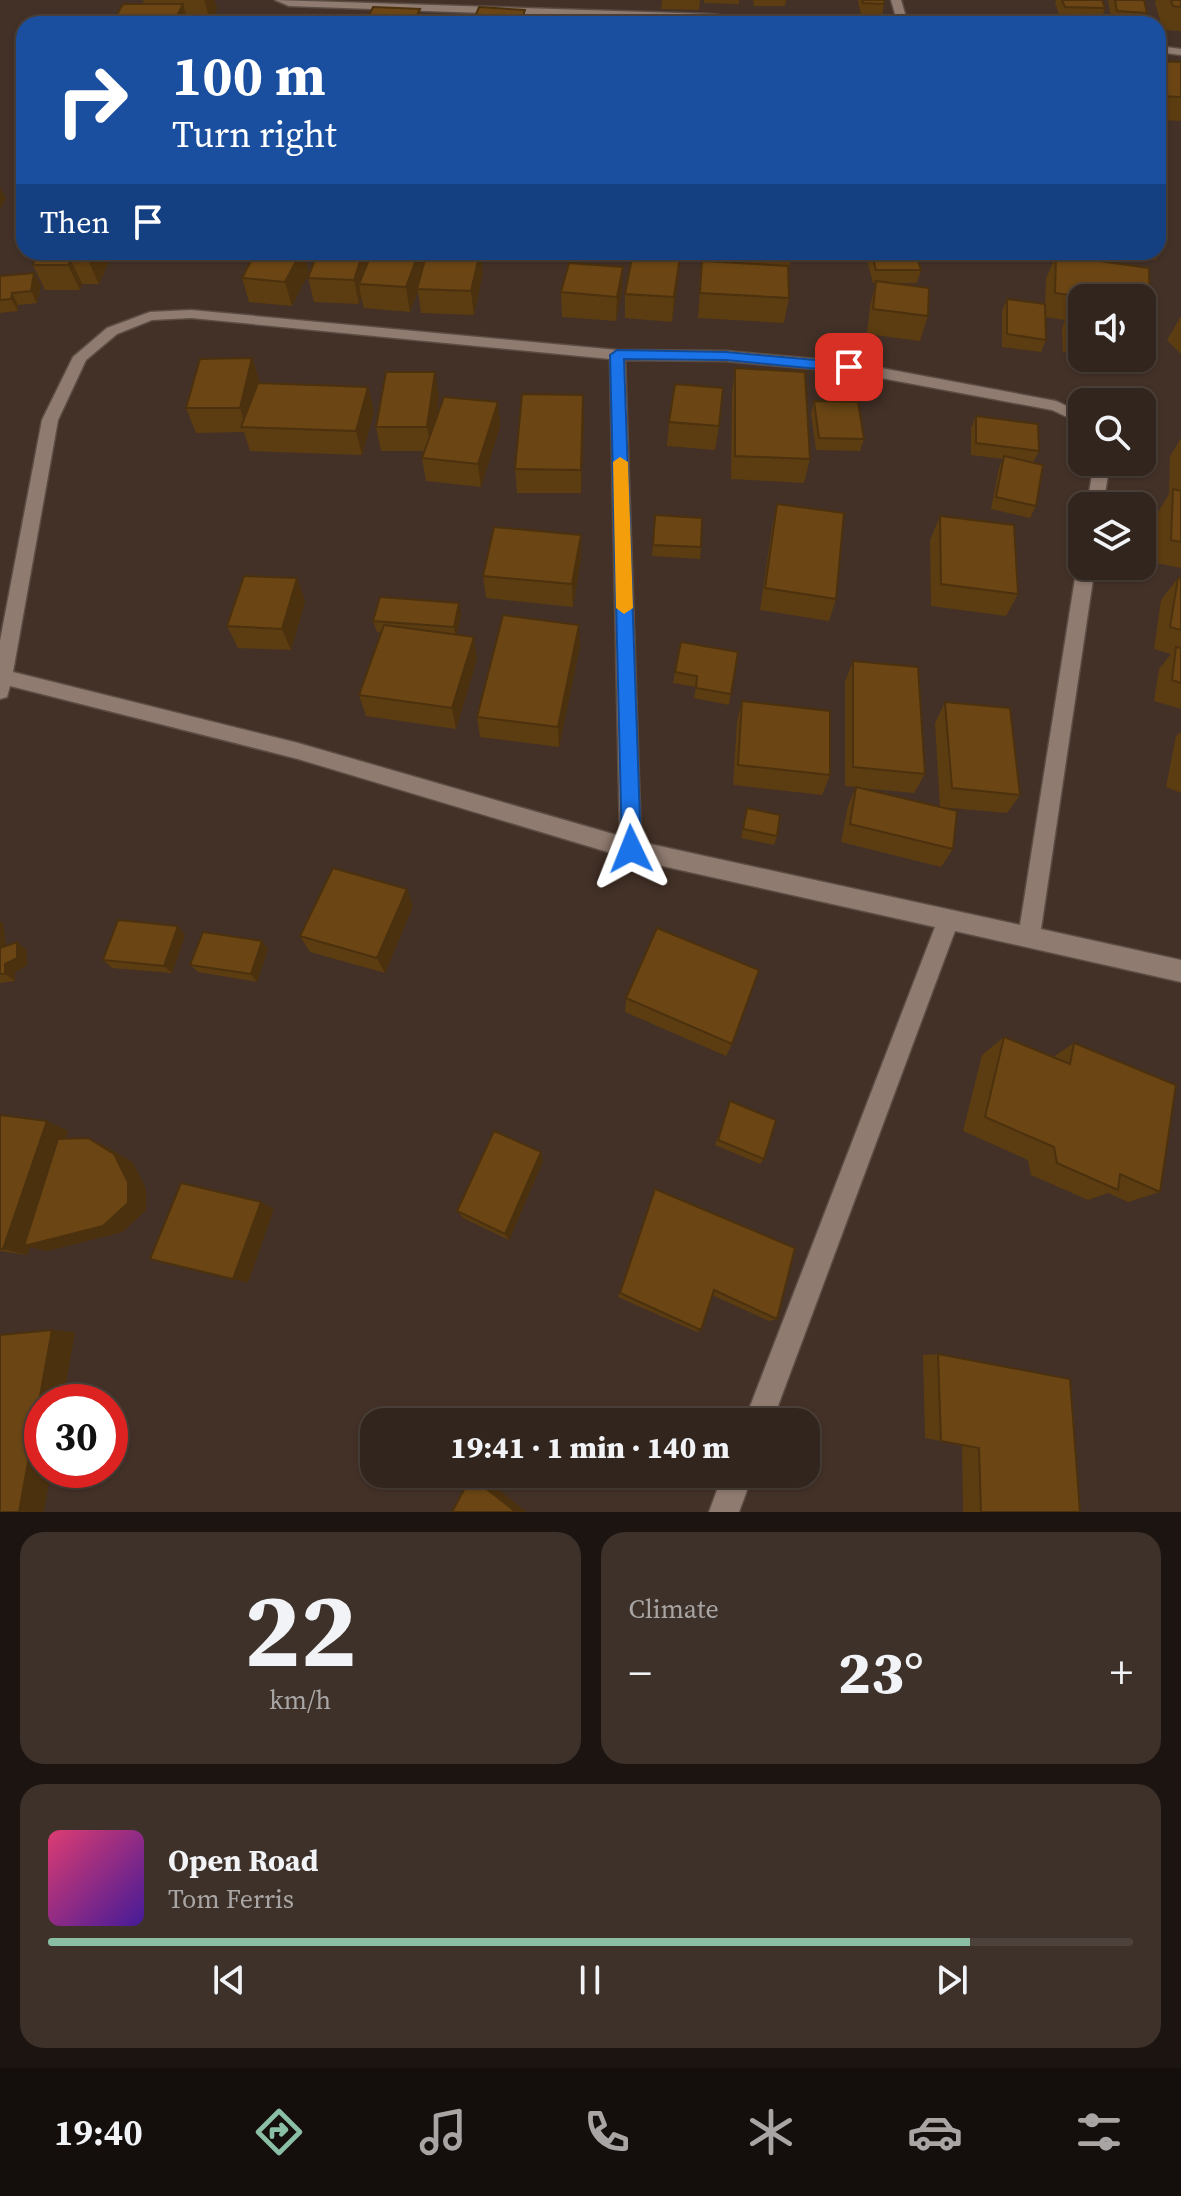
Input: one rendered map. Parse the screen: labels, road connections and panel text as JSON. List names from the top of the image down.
{
  "page": {
    "turn": ["100 m", "Turn right"],
    "then": "Then",
    "limit": "30",
    "trip": "19:41 · 1 min · 140 m",
    "tile": [
      ["22", "km/h"],
      "Climate"
    ],
    "heat": ["−", "23°", "+"],
    "song": ["Open Road", "Tom Ferris"],
    "tabs": "19:40"
  }
}
